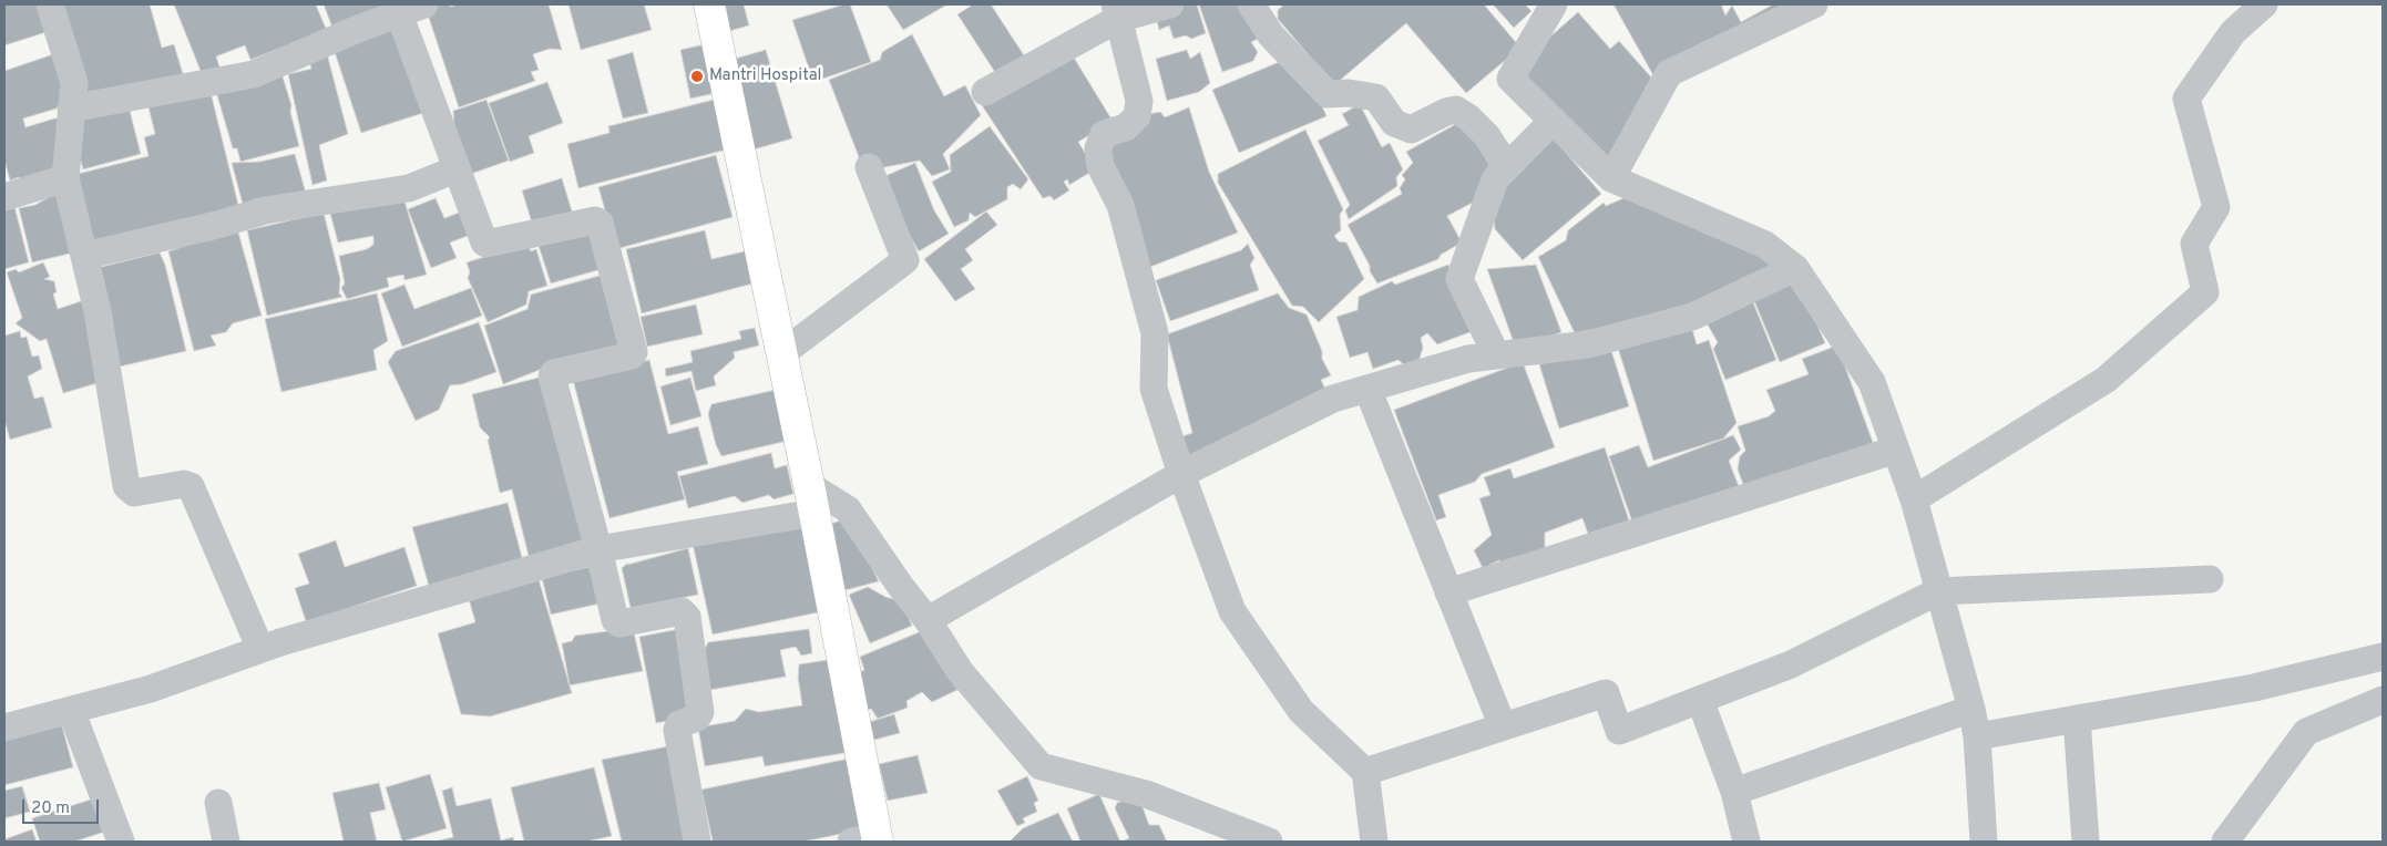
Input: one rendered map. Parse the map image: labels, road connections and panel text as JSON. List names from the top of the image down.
{
  "places": ["Mantri Hospital"],
  "scale_bar": "20 m"
}
